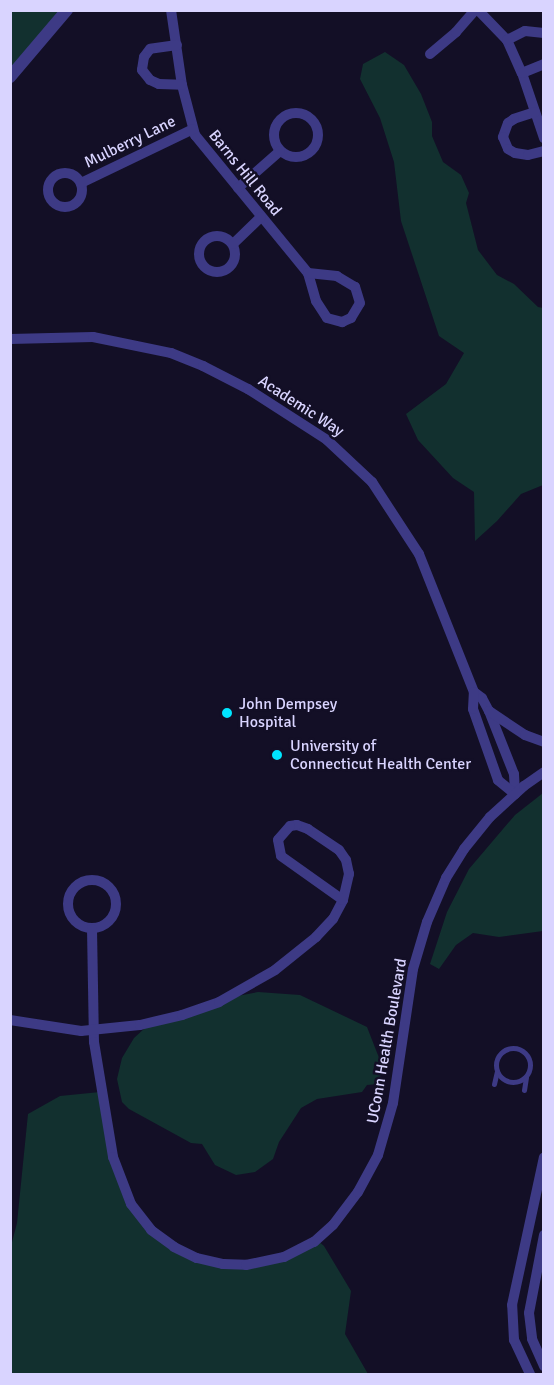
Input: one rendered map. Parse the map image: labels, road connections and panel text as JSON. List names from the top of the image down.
{
  "streets": {
    "street": [
      "Mulberry Lane",
      "Barns Hill Road",
      "Academic Way",
      "UConn Health Boulevard"
    ]
  },
  "crossings": [
    ["Mulberry Lane", "Barns Hill Road"],
    ["Academic Way", "UConn Health Boulevard"]
  ],
  "places": ["John Dempsey Hospital", "University of Connecticut Health Center"]
}
